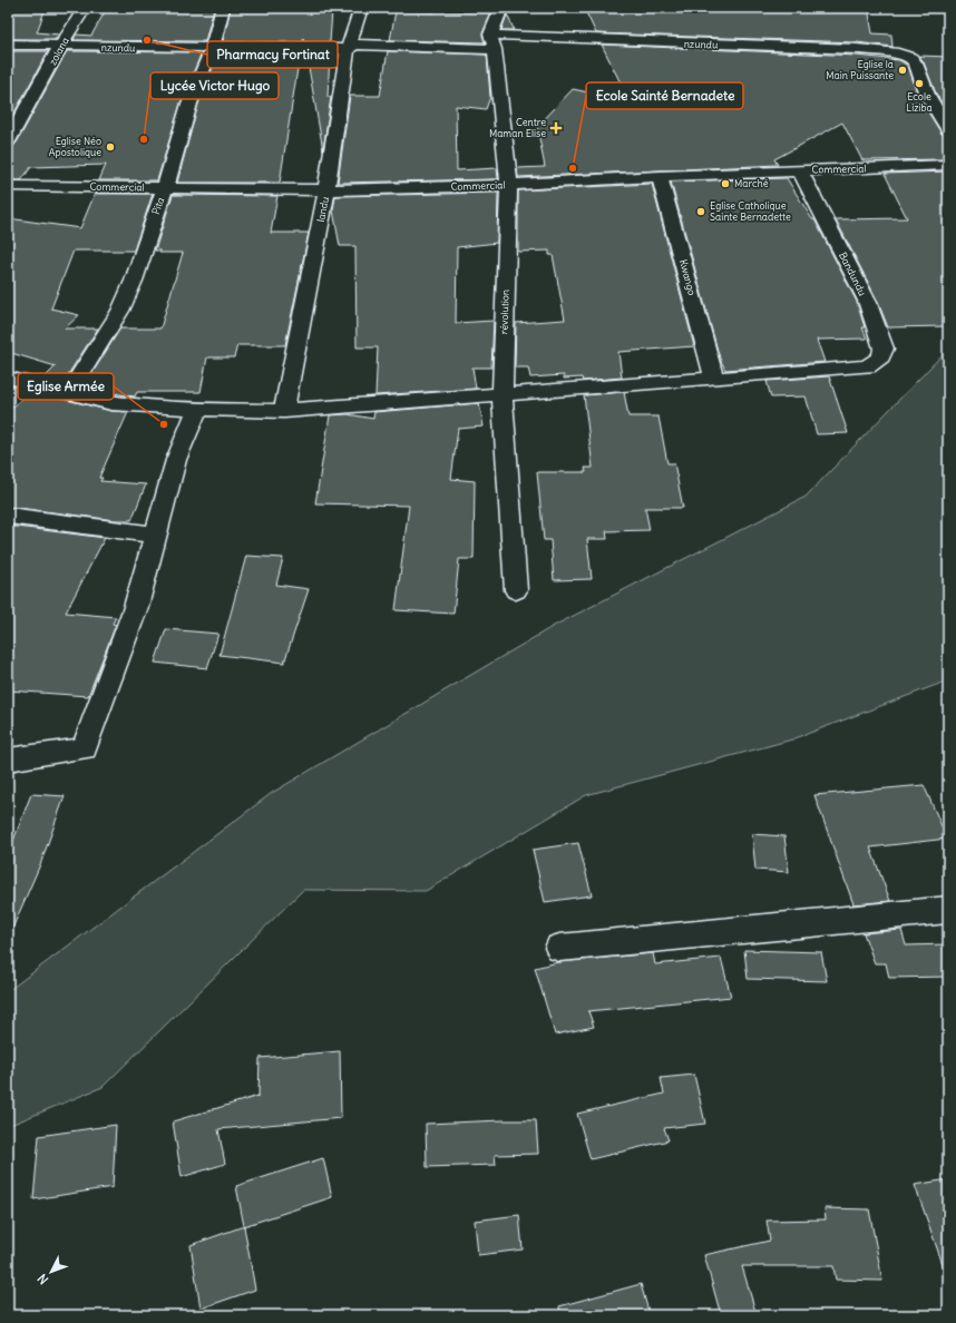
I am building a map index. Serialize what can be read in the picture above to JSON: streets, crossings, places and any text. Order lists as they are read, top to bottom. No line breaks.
{"streets":{"street":["nzundu","zolana","Commercial","Pita","landu","Bandundu","Kwango","révolution"]},"crossings":[["nzundu","zolana"],["nzundu","Pita"],["nzundu","landu"],["nzundu","révolution"],["Commercial","Pita"],["Commercial","landu"],["Commercial","Bandundu"],["Commercial","Kwango"],["Commercial","révolution"],["Pita","Bandundu"],["landu","Bandundu"],["Bandundu","Kwango"],["Bandundu","révolution"]],"places":{"other":["Pharmacy Fortinat","Eglise la Main Puissante","Ecole Liziba","Lycée Victor Hugo","Eglise Néo Apostolique","Ecole Sainté Bernadete","Marché","Eglise Catholique Sainte Bernadette","Eglise Armée"],"health":["Centre Maman Elise"]},"north":"bottom left"}
